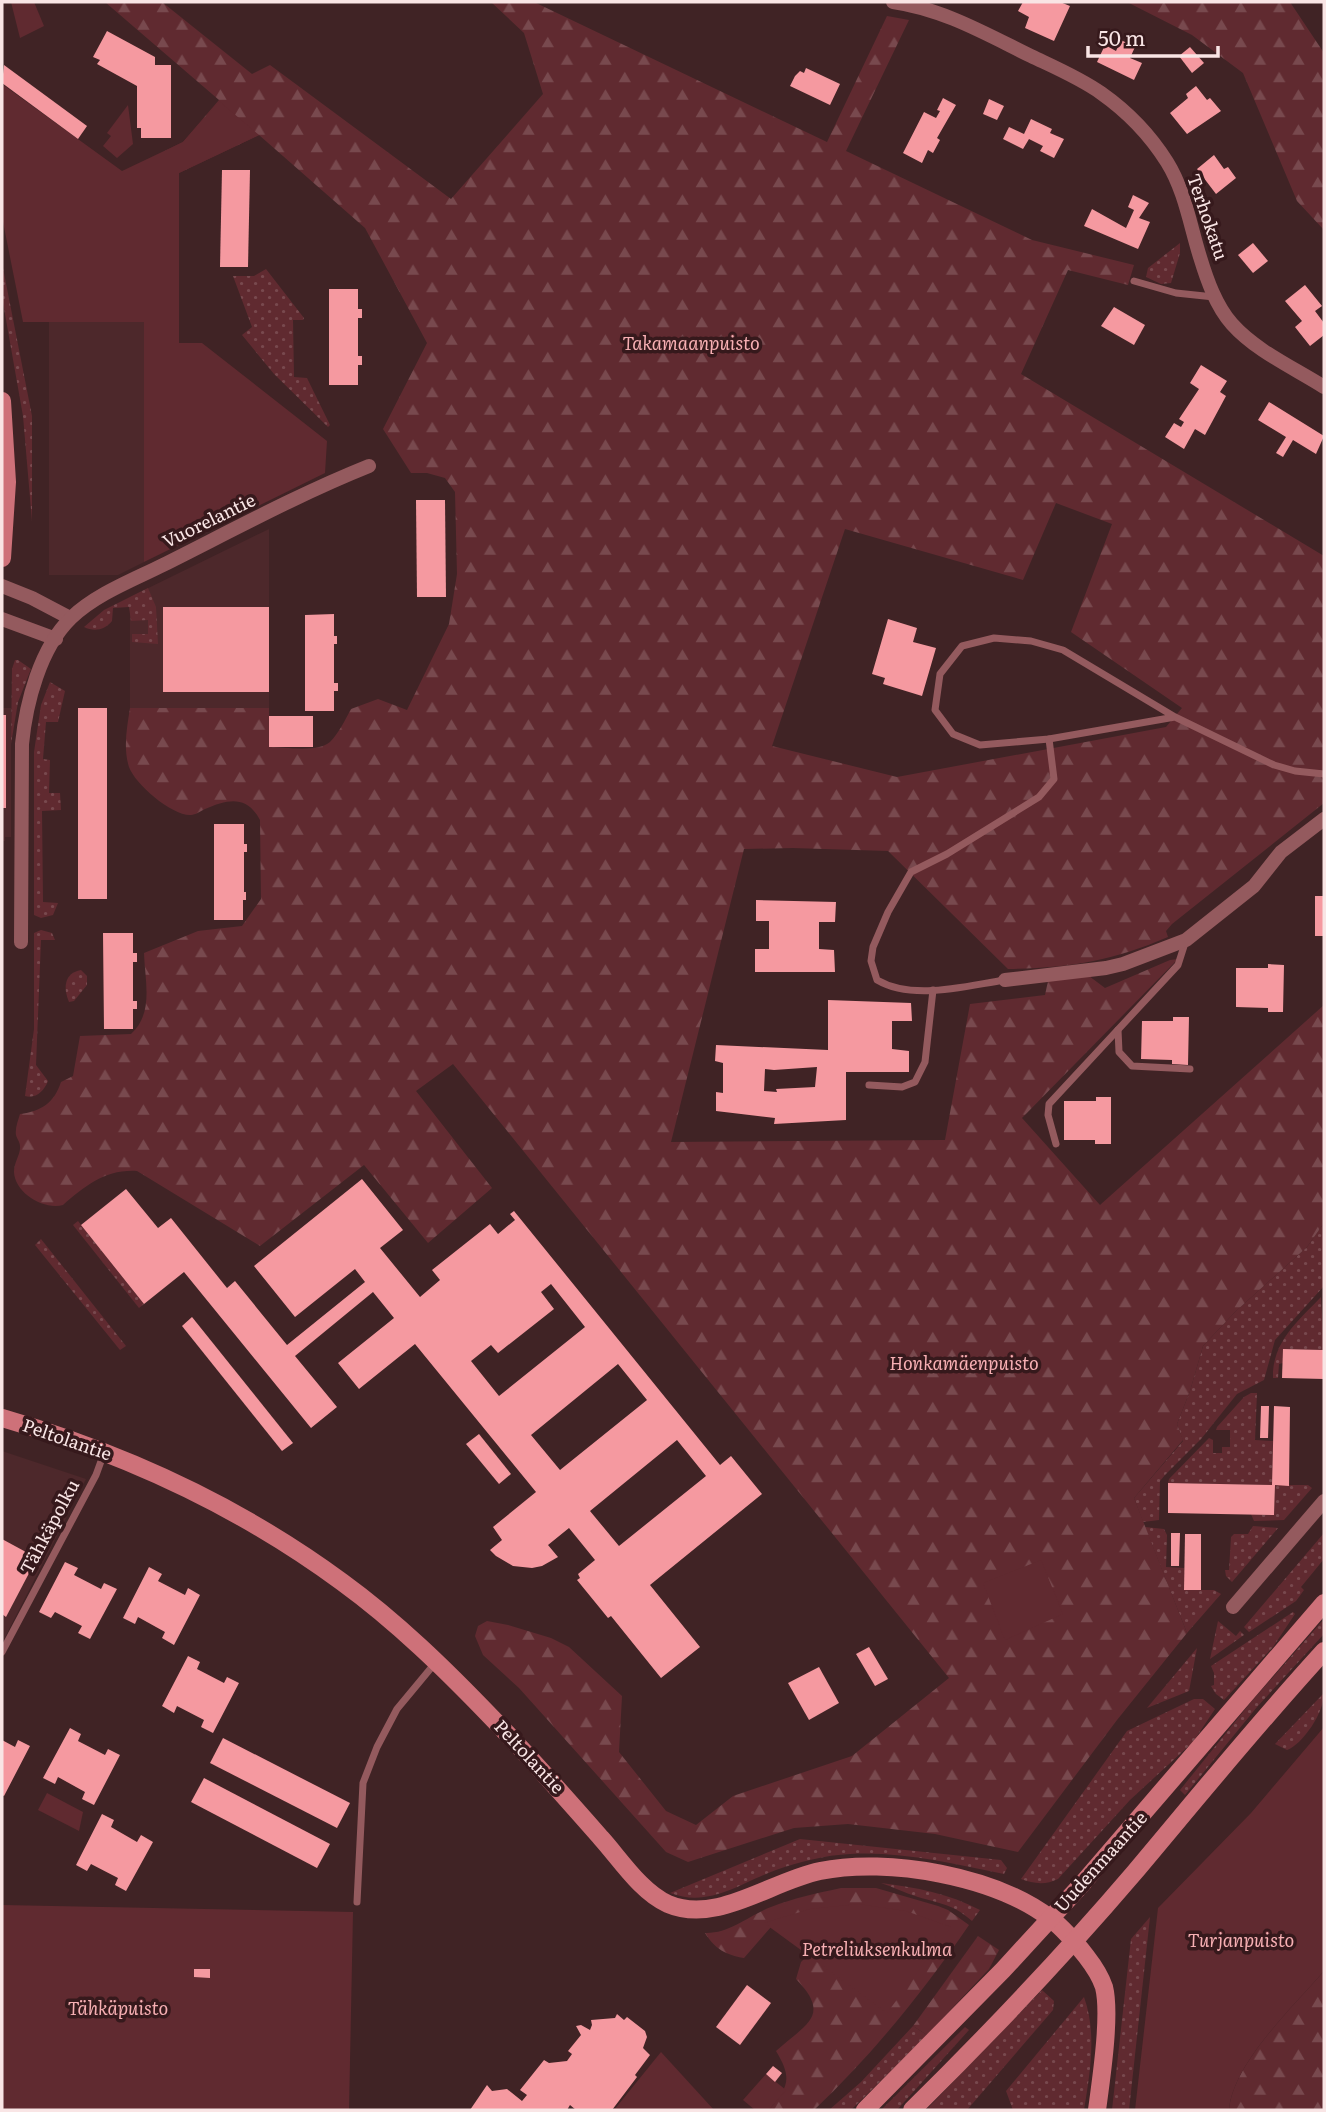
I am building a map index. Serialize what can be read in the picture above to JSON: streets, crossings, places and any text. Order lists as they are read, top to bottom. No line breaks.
{"streets":{"street":["Terhokatu","Vuorelantie","Peltolantie","Uudenmaantie"],"lane":["Tähkäpolku"]},"crossings":[["Peltolantie","Tähkäpolku"],["Peltolantie","Uudenmaantie"]],"parks":["Takamaanpuisto","Honkamäenpuisto","Turjanpuisto","Petreliuksenkulma","Tähkäpuisto"],"scale_bar":"50 m"}
